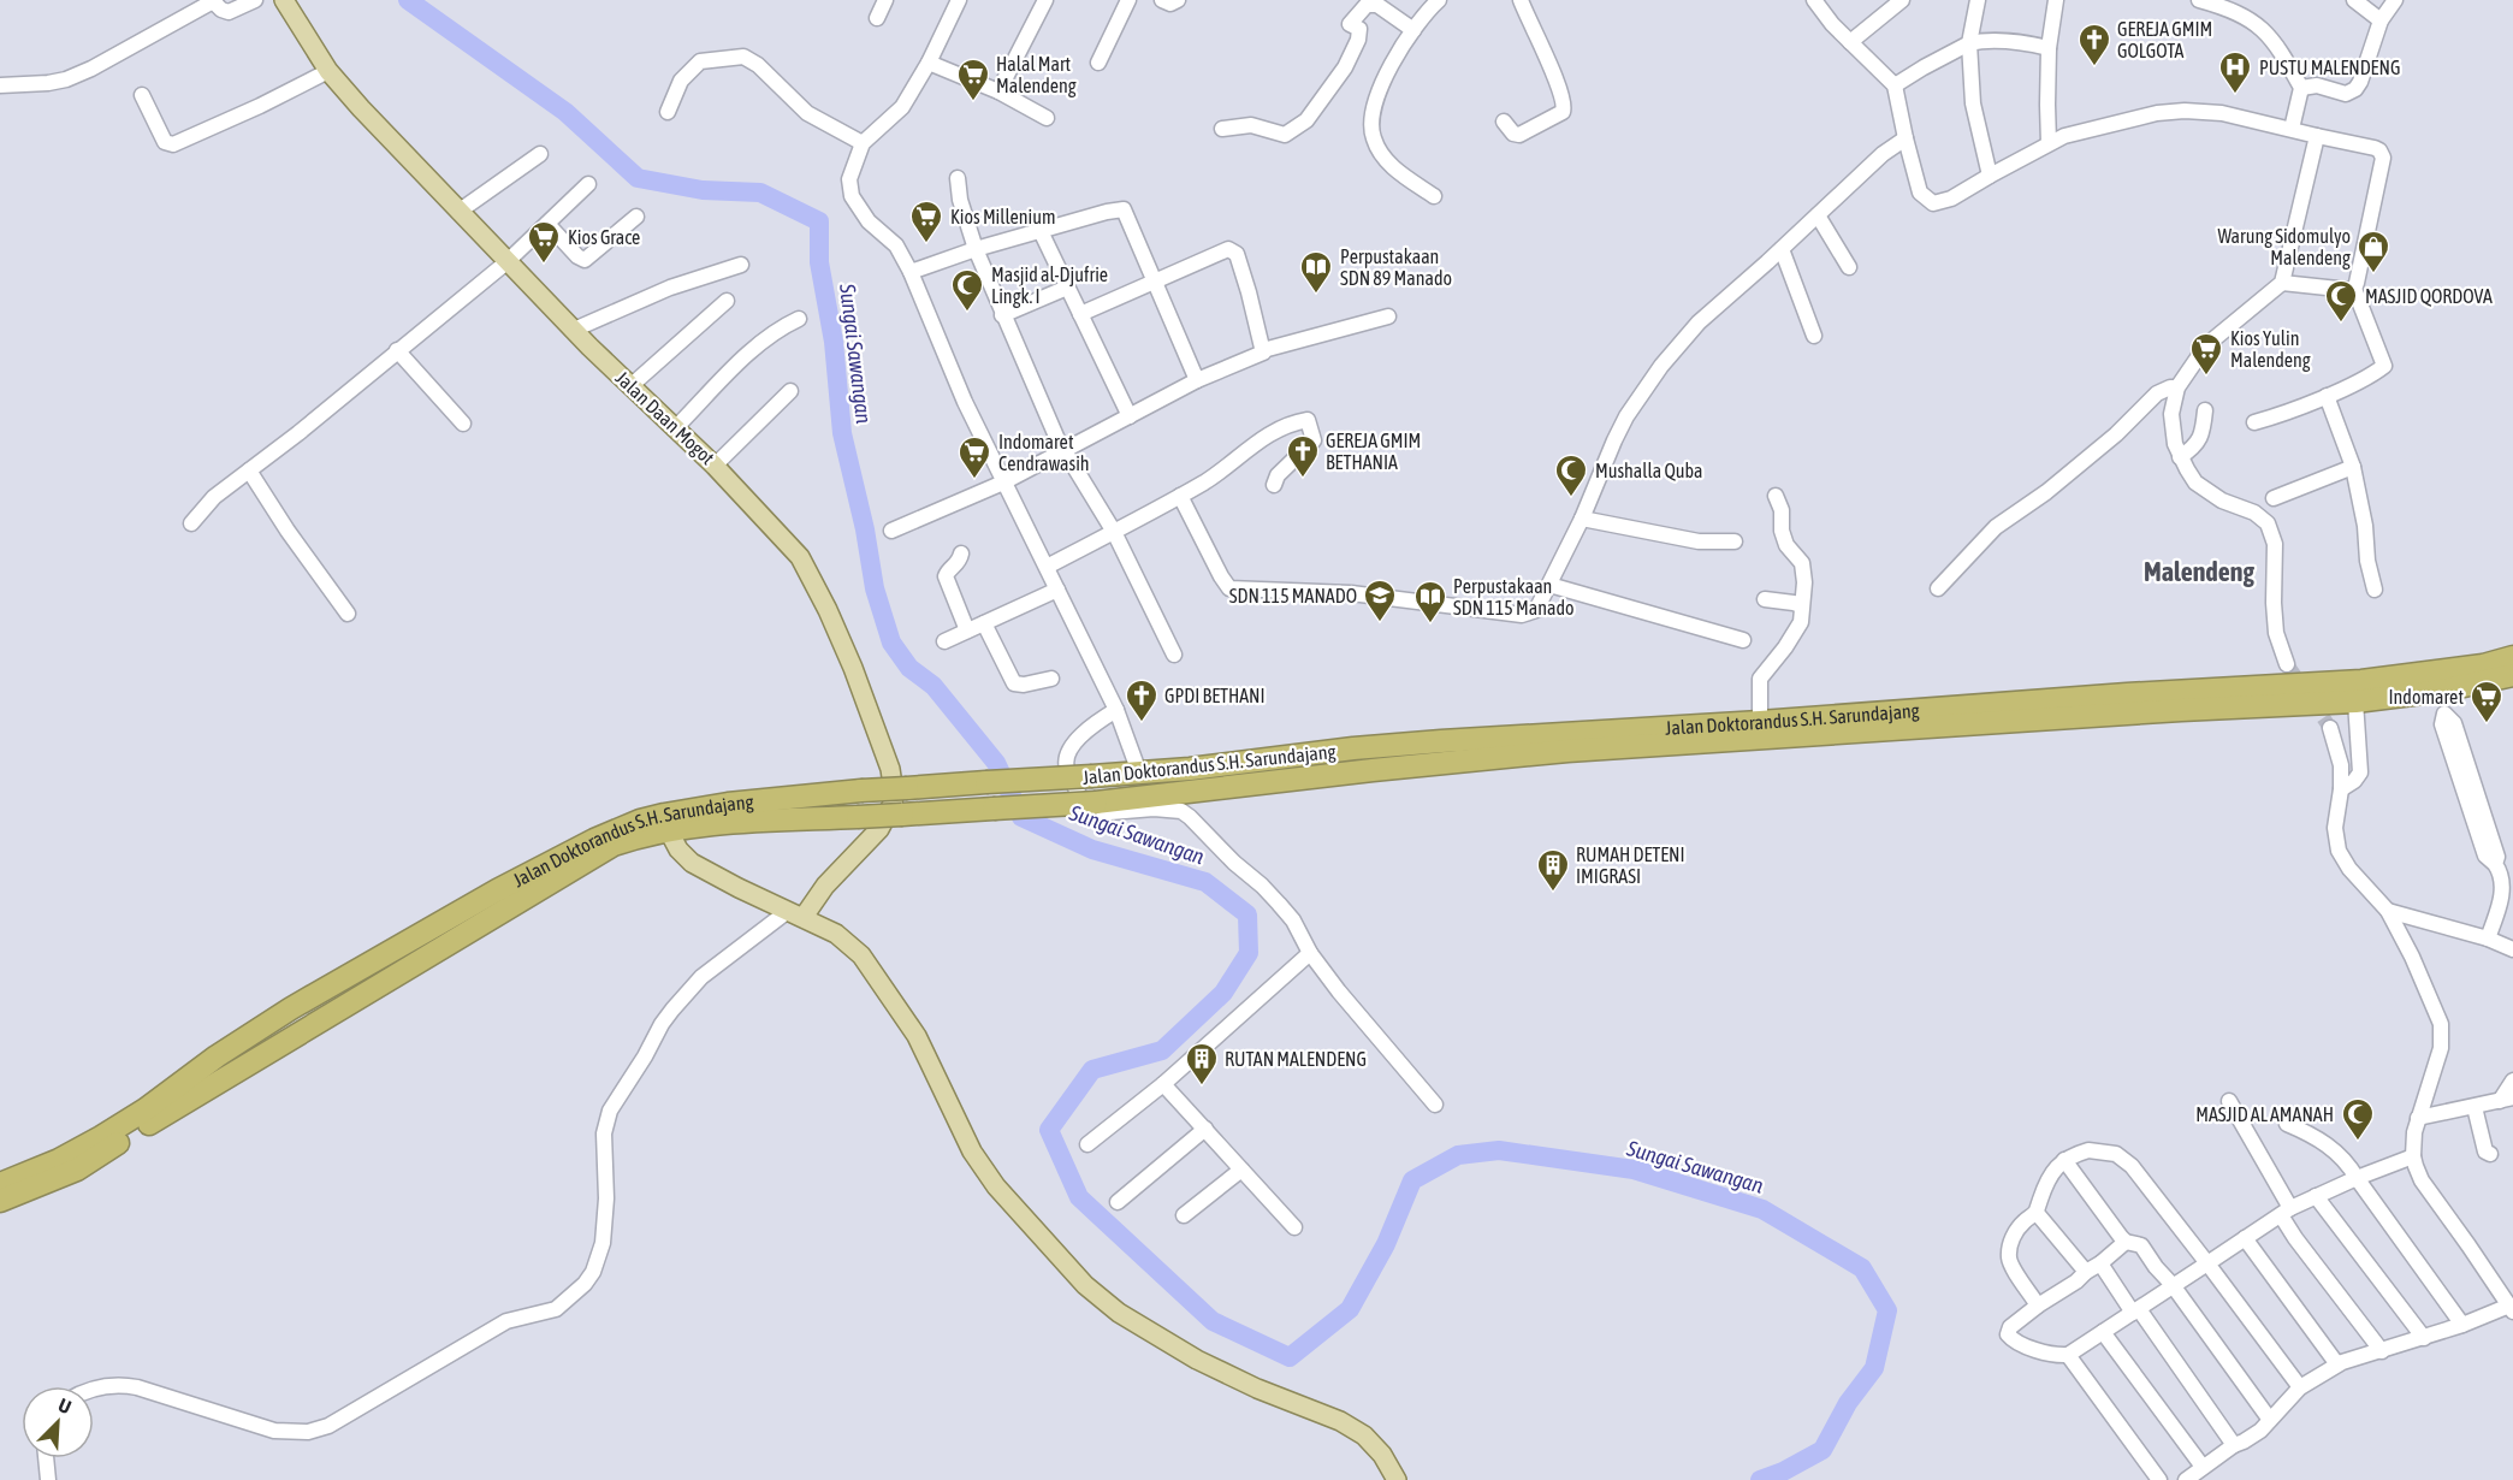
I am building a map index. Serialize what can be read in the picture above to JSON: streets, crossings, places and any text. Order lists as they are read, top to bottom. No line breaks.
{"streets":{"highway":["Jalan Doktorandus S.H. Sarundajang"],"main road":["Jalan Daan Mogot"]},"districts":["Malendeng"],"water":["Sungai Sawangan"],"places":{"church":["GEREJA GMIM GOLGOTA","GEREJA GMIM BETHANIA","GPDI BETHANI"],"hospital":["PUSTU MALENDENG"],"supermarket":["Halal Mart Malendeng","Kios Millenium","Kios Grace","Kios Yulin Malendeng","Indomaret Cendrawasih","Indomaret"],"shop":["Warung Sidomulyo Malendeng"],"library":["Perpustakaan SDN 89 Manado","Perpustakaan SDN 115 Manado"],"mosque":["Masjid al-Djufrie Lingk. I","MASJID QORDOVA","Mushalla Quba","MASJID AL AMANAH"],"school or university":["SDN 115 MANADO"],"building":["RUMAH DETENI IMIGRASI","RUTAN MALENDENG"]},"north":"top right"}
